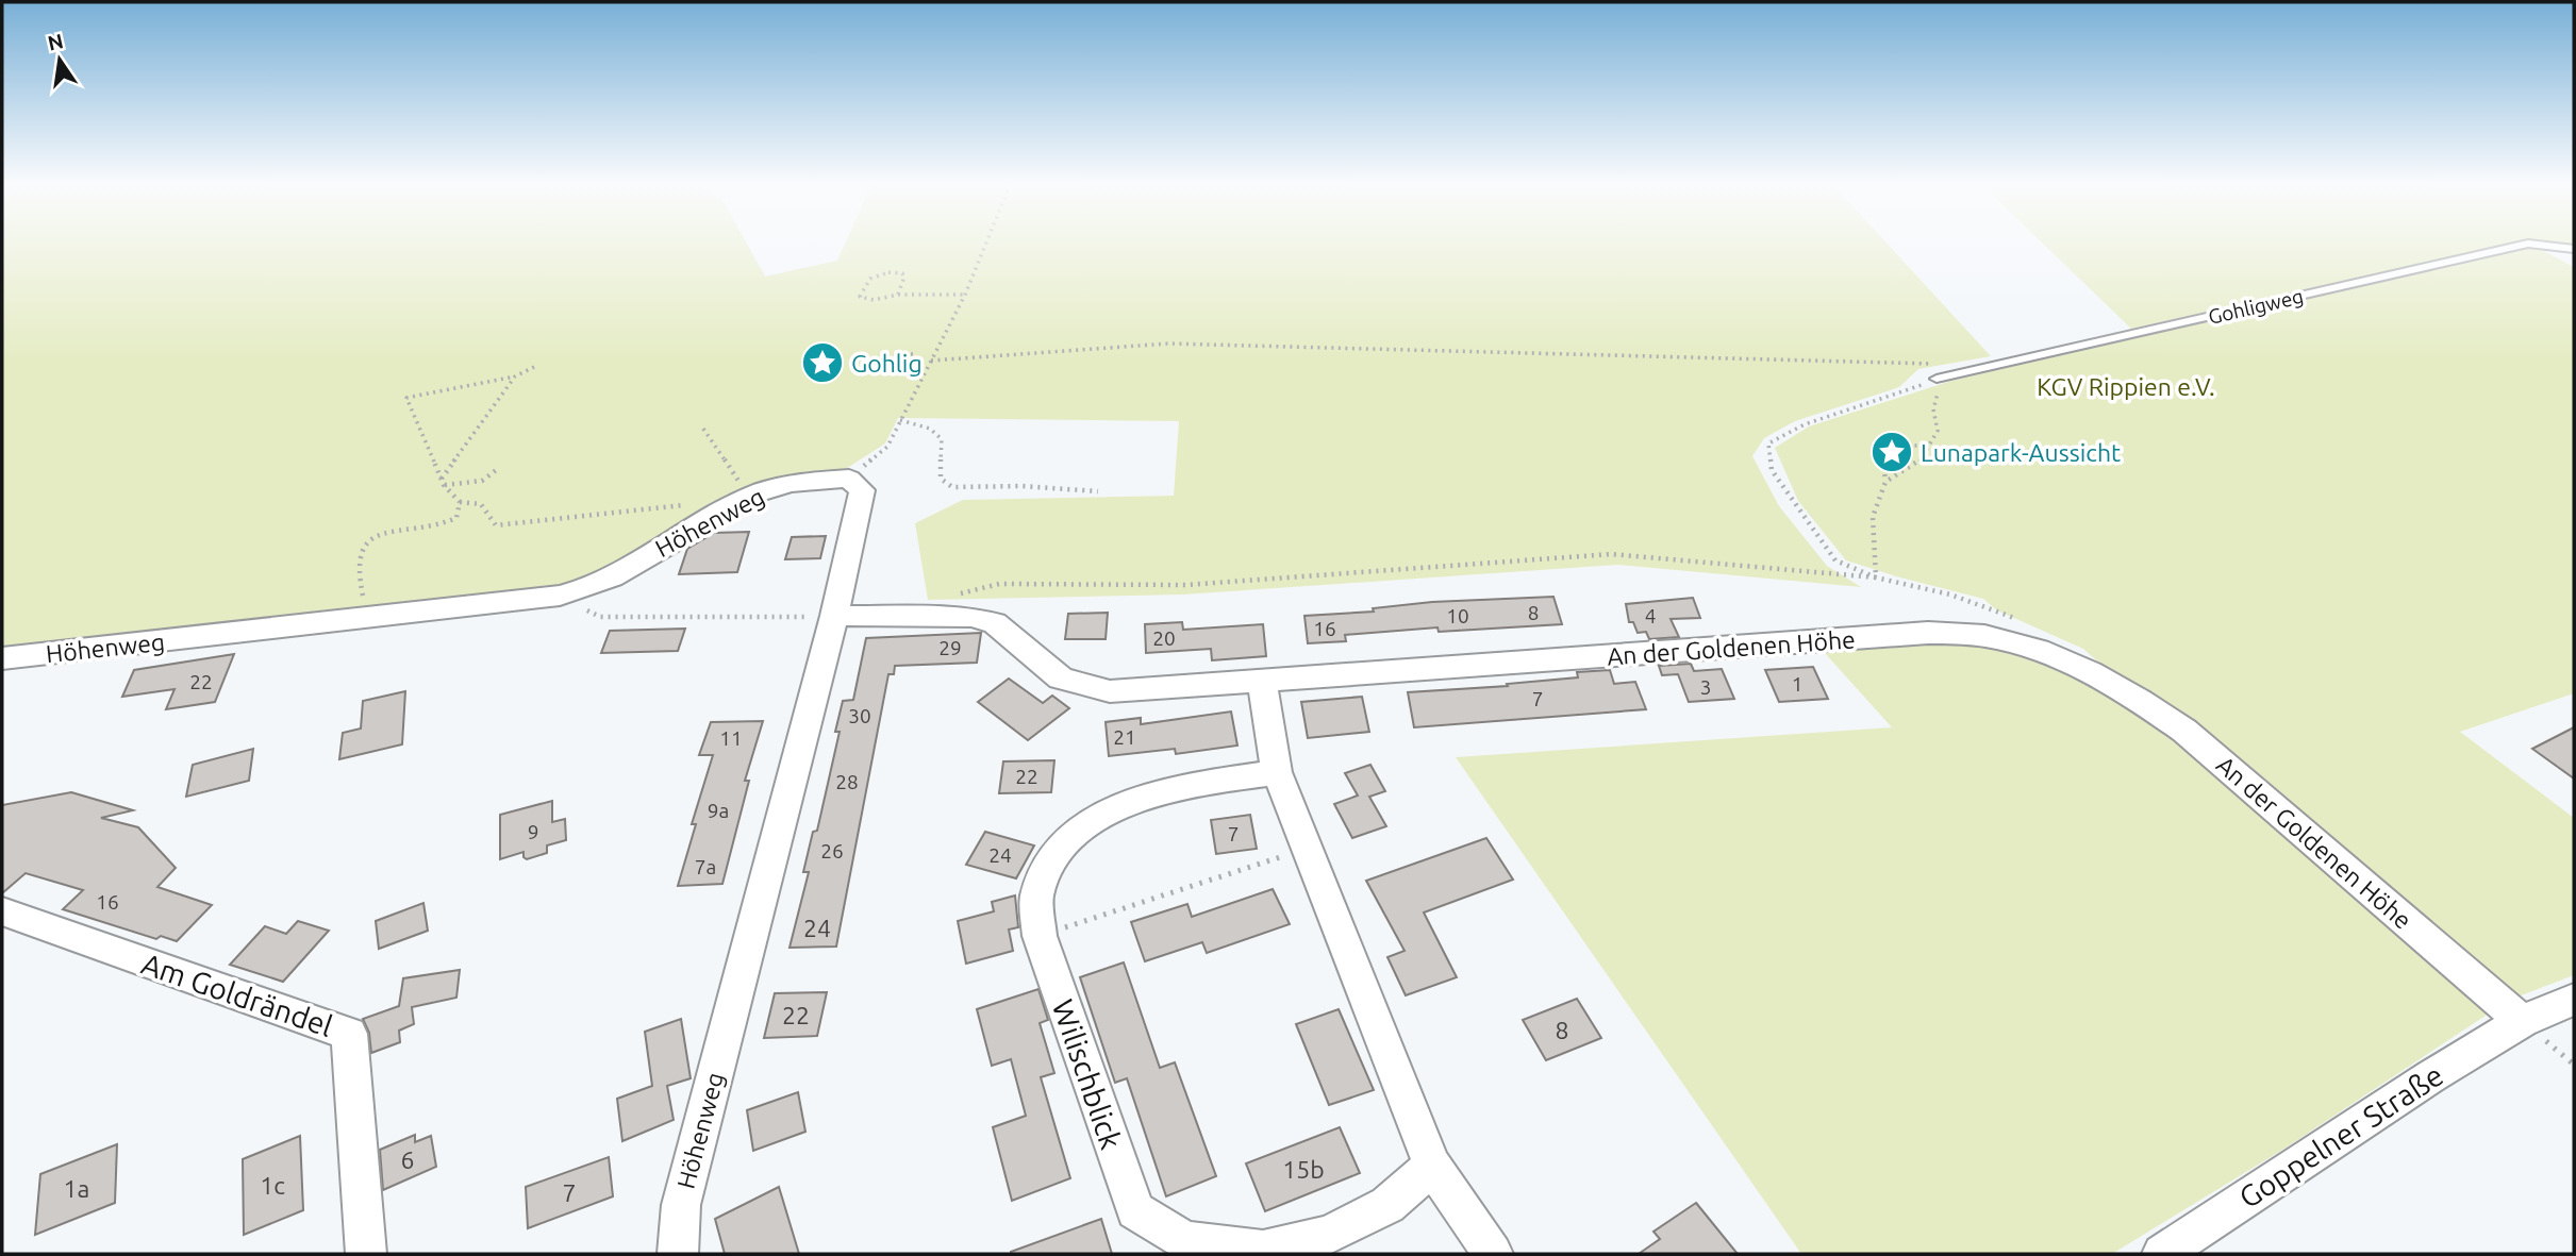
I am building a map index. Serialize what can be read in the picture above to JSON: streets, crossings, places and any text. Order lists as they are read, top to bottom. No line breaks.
{"streets":{"street":["Höhenweg","An der Goldenen Höhe","Am Goldrändel","Wilischblick","Goppelner Straße"],"lane":["Gohligweg"]},"crossings":[["Höhenweg","An der Goldenen Höhe"],["An der Goldenen Höhe","Goppelner Straße"]],"parks":["KGV Rippien e.V."],"places":{"place":["Gohlig","Lunapark-Aussicht"]},"house_numbers":["8","10","4","16","20","29","22","1","3","7","30","21","11","22","28","9a","9","7","26","24","7a","16","24","22","8","6","15b","1c","1a","7"],"north":"top"}
